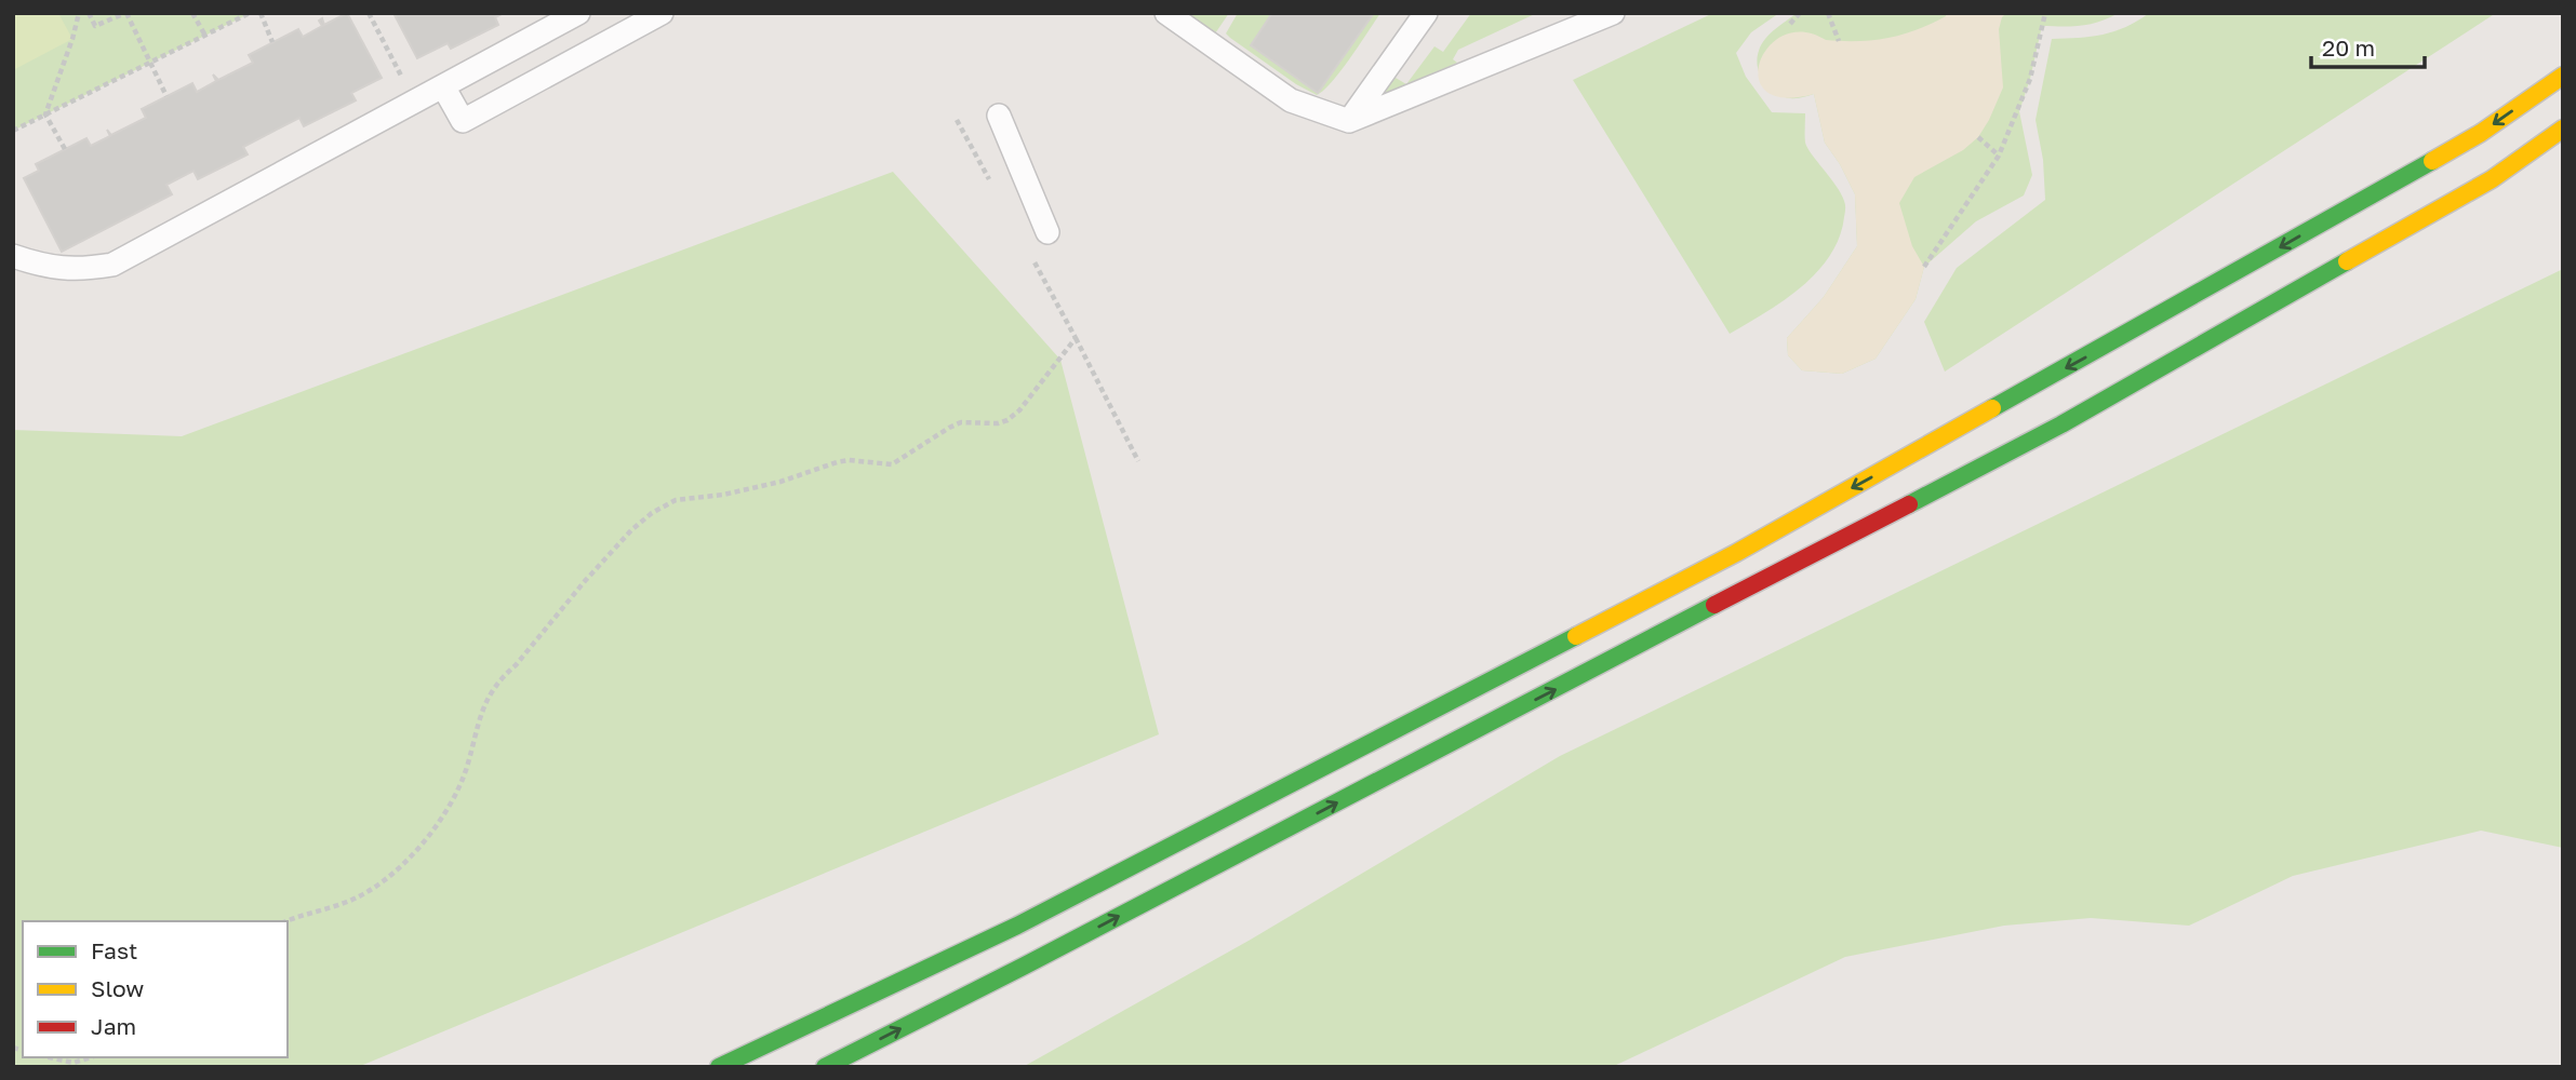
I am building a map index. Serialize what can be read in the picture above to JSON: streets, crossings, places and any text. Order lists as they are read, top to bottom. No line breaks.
{"legend":["Fast","Slow","Jam"],"scale_bar":"20 m"}
